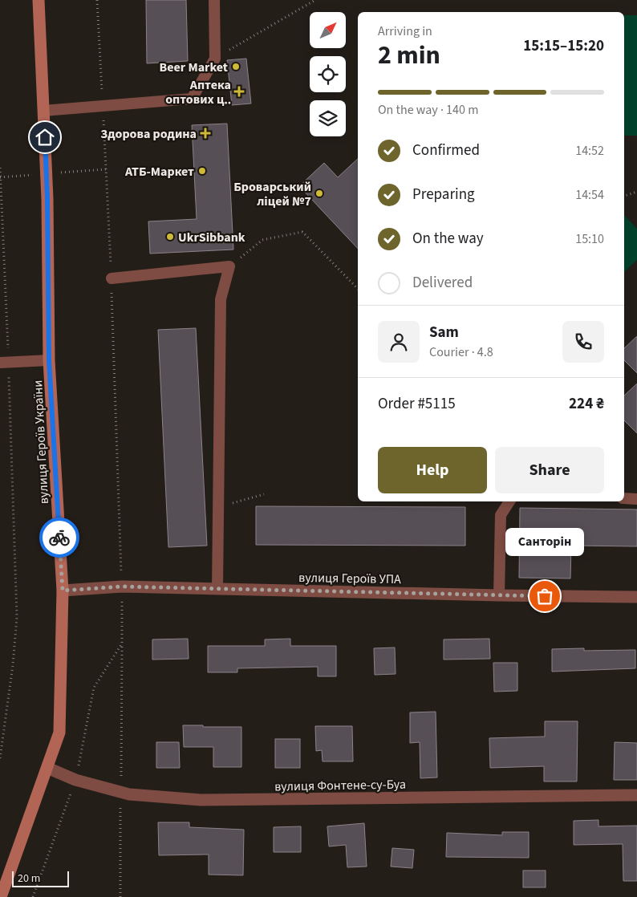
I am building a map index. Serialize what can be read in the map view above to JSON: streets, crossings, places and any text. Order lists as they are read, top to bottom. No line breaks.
{"streets":{"main road":["вулиця Героїв України"],"street":["вулиця Героїв УПА","вулиця Фонтене-су-Буа"]},"crossings":[["вулиця Героїв України","вулиця Героїв УПА"],["вулиця Героїв України","вулиця Фонтене-су-Буа"]],"places":{"other":["Beer Market","АТБ-Маркет","Броварський ліцей №7","UkrSibbank","Санторін"],"health":["Аптека оптових ц‥","Здорова родина"]},"scale_bar":"20 m","north":"top right","page":{"heading":["2 min","Arriving in","15:15–15:20"],"panel":["Sam","Courier · 4.8","Order #5115","224 ₴"],"bar":"On the way · 140 m","list":[["Confirmed","14:52"],["Preparing","14:54"],["On the way","15:10"],"Delivered"],"buttons":["Help","Share"],"bubble":"Санторін","scale":"20 m"}}
